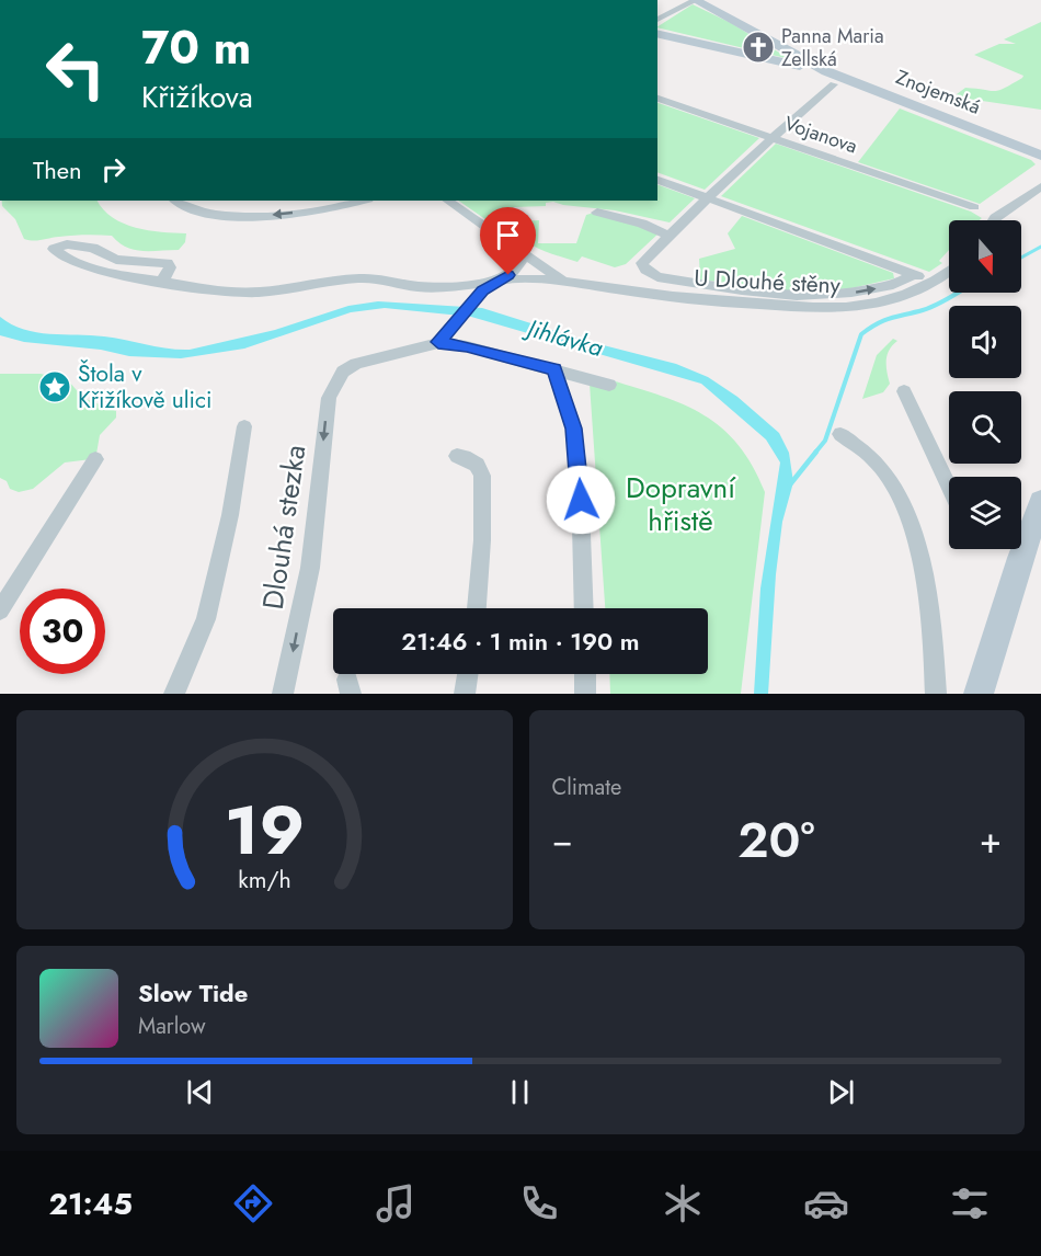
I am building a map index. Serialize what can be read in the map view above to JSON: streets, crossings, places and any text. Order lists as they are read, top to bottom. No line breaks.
{"streets":{"main road":["Znojemská"],"street":["Vojanova","U Dlouhé stěny","Dlouhá stezka"]},"water":["Jihlávka"],"parks":["Dopravní hřistě"],"places":{"church":["Panna Maria Zellská"],"place":["Štola v Křižíkově ulici"]},"north":"bottom","page":{"turn":["70 m","Křižíkova"],"then":"Then","limit":"30","trip":"21:46 · 1 min · 190 m","tile":"Climate","heat":["−","20°","+"],"song":["Slow Tide","Marlow"],"tabs":"21:45","gauge":["19","km/h"]}}
